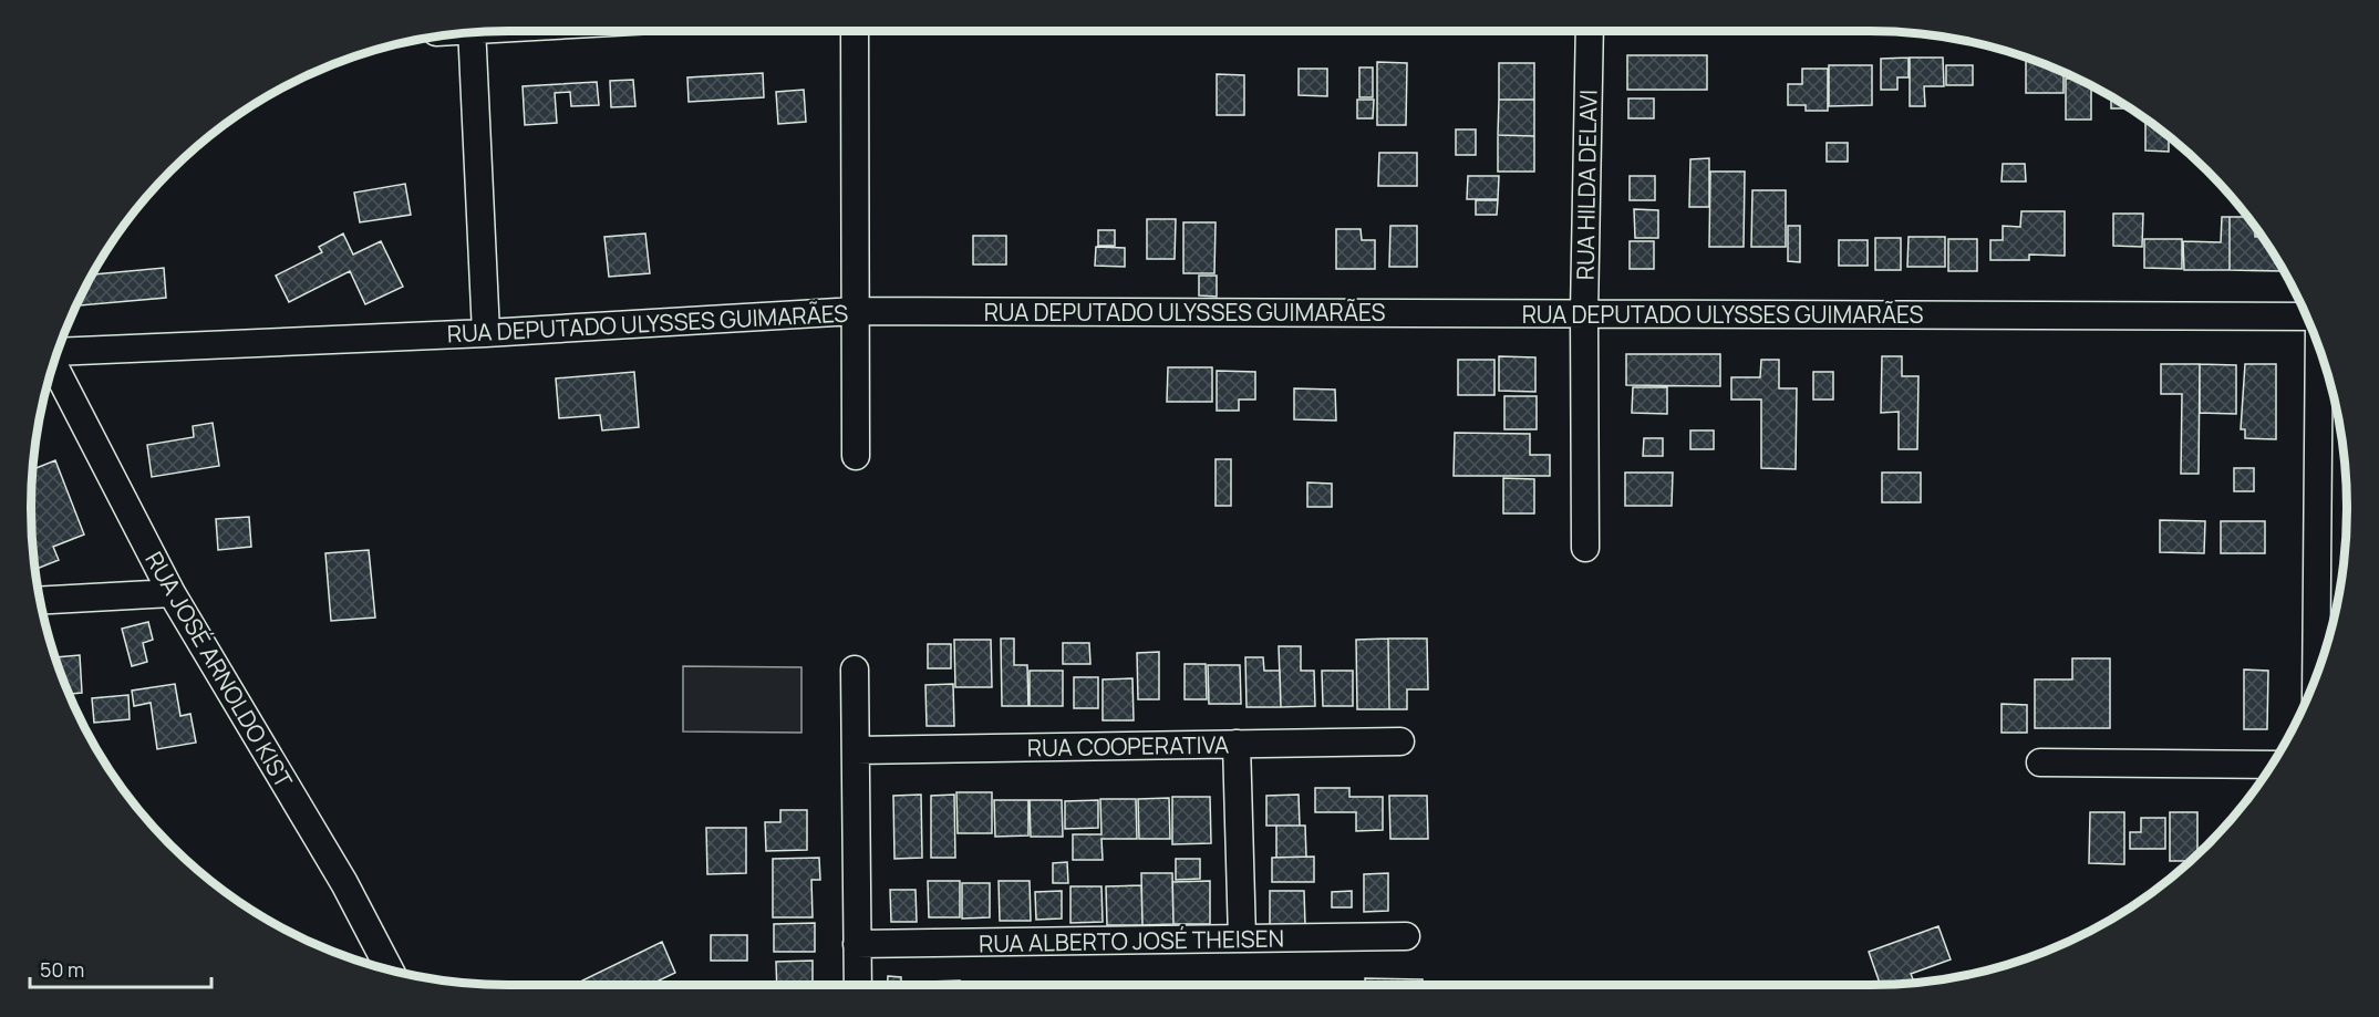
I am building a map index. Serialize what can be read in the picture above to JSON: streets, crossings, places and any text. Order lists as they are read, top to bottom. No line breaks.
{"streets":{"street":["RUA HILDA DELAVI","RUA DEPUTADO ULYSSES GUIMARÃES","RUA JOSÉ ARNOLDO KIST","RUA COOPERATIVA","RUA ALBERTO JOSÉ THEISEN"]},"crossings":[["RUA HILDA DELAVI","RUA DEPUTADO ULYSSES GUIMARÃES"]],"scale_bar":"50 m"}
